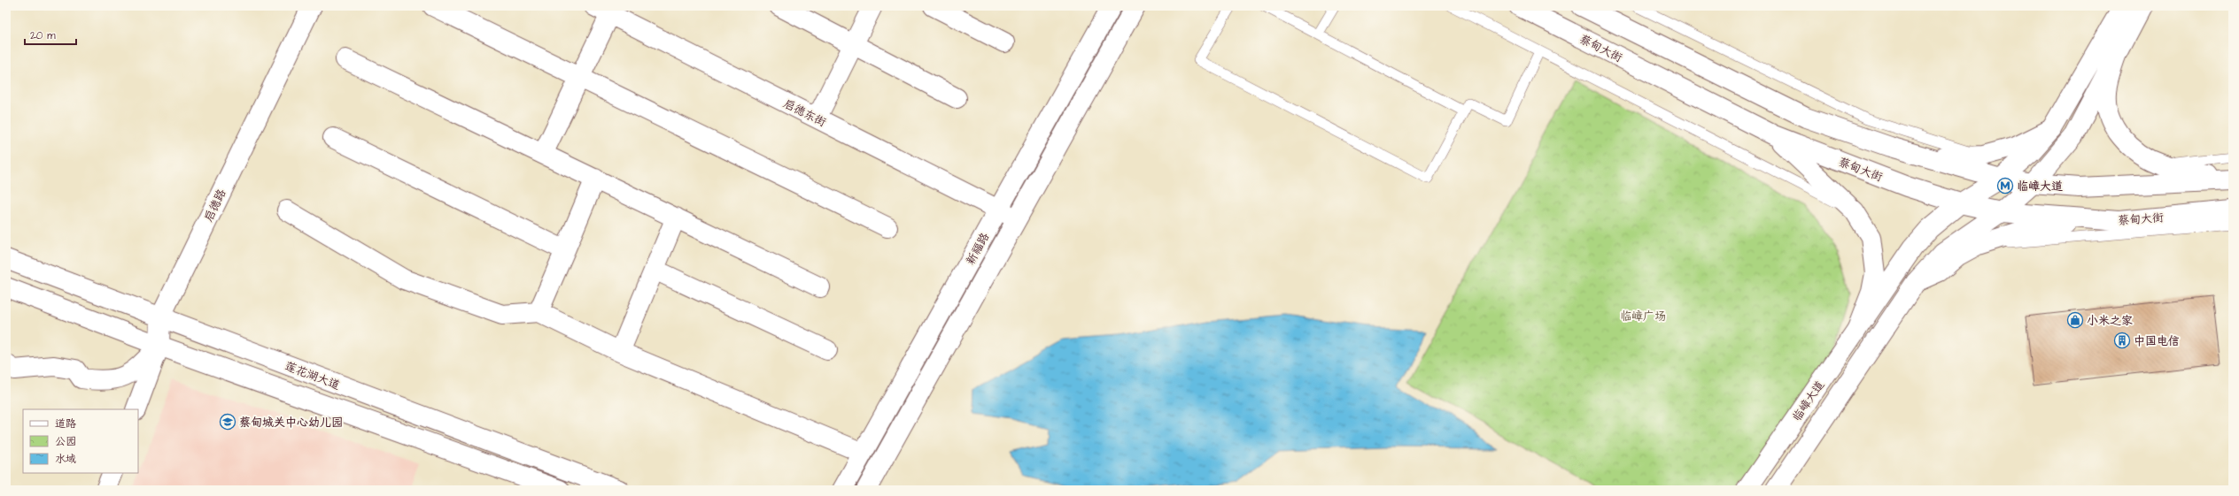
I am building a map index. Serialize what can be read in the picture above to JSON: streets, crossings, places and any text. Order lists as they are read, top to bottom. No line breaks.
{"streets":{"street":["蔡甸大街","启德东街","启德路","新福路","莲花湖大道","临嶂大道"]},"crossings":[["蔡甸大街","临嶂大道"],["启德东街","新福路"],["启德路","莲花湖大道"]],"parks":["临嶂广场"],"places":{"metro station":["临嶂大道"],"shop":["小米之家"],"building":["中国电信"],"school or university":["蔡甸城关中心幼儿园"]},"legend":["道路","公园","水域"],"scale_bar":"20 m"}
